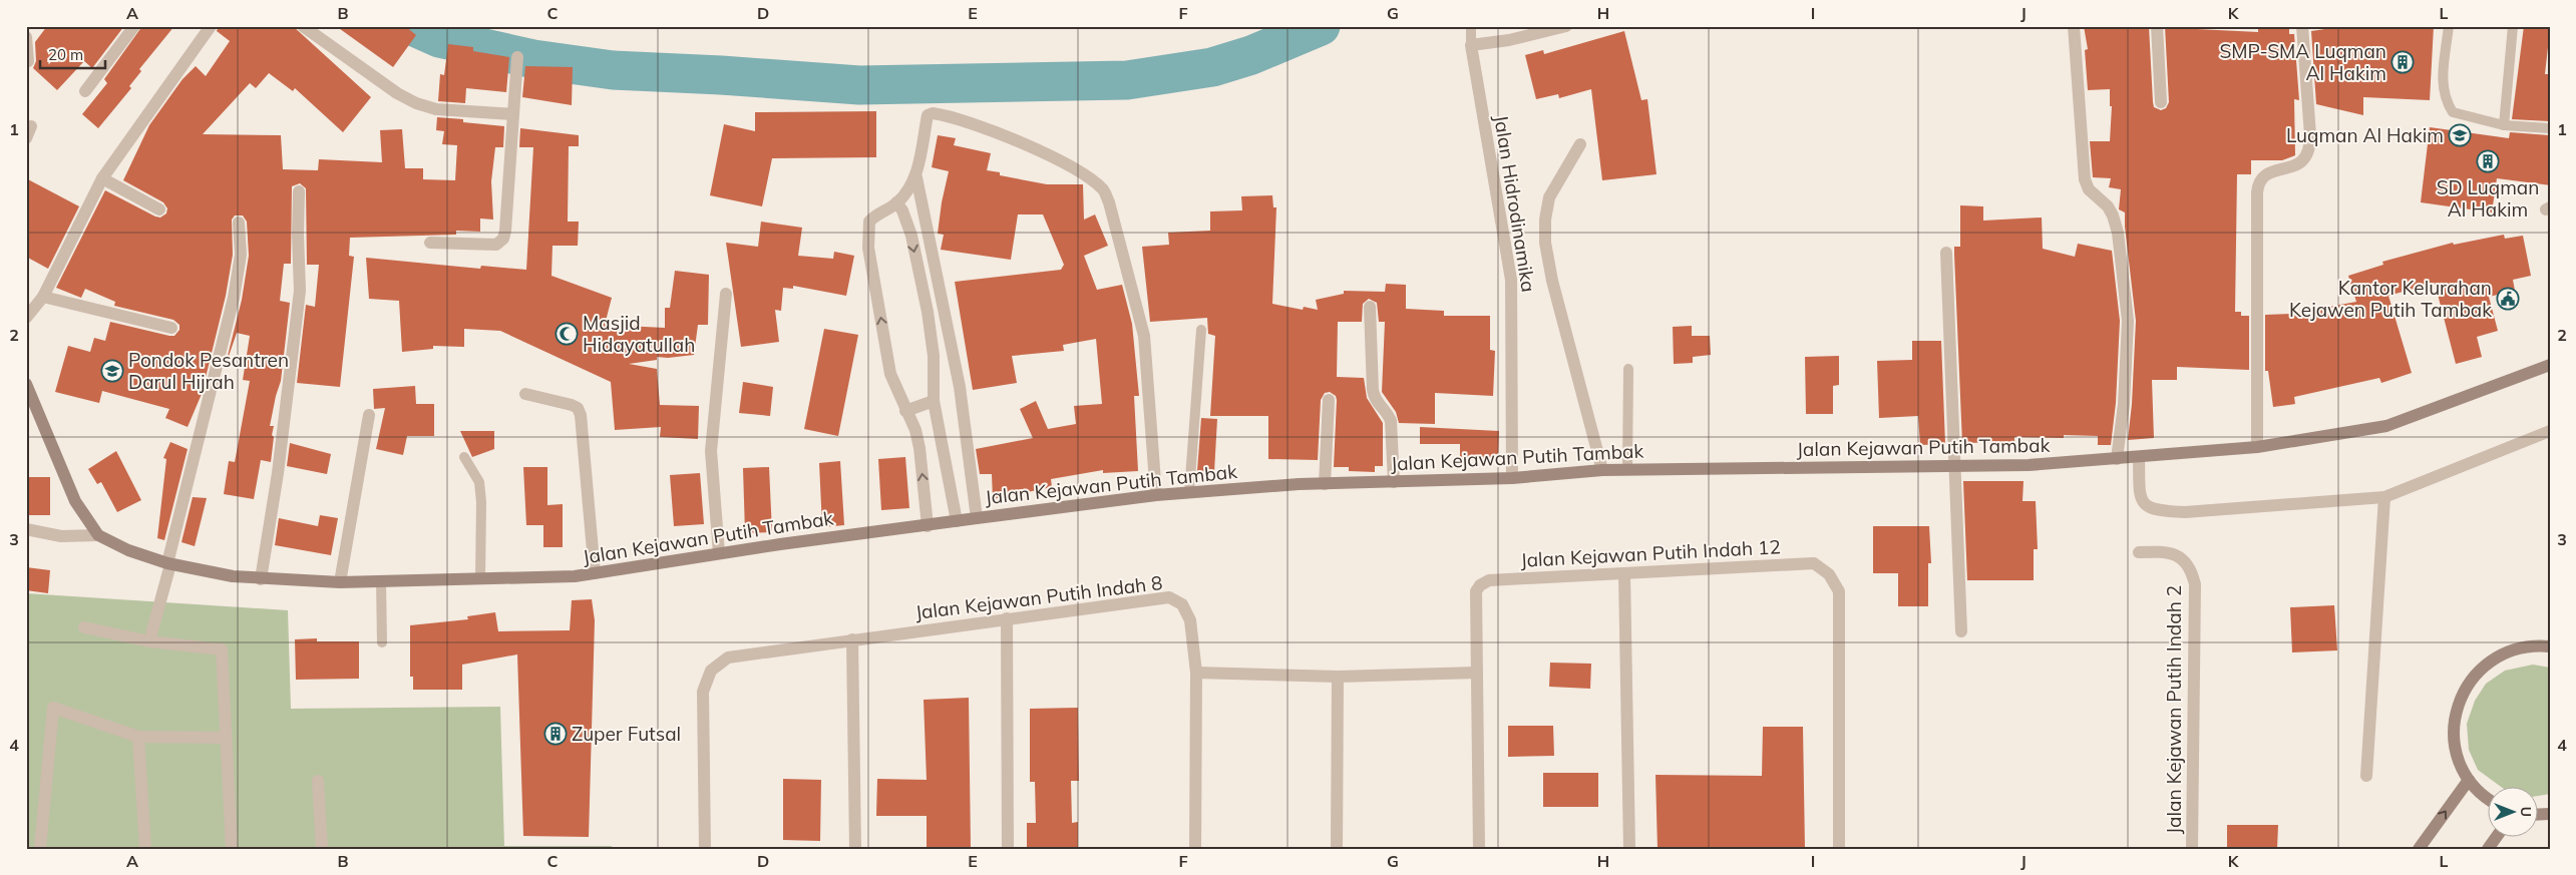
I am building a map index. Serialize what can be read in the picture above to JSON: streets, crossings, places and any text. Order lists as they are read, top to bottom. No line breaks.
{"streets":{"street":["Jalan Hidrodinamika","Jalan Kejawan Putih Tambak","Jalan Kejawan Putih Indah 12","Jalan Kejawan Putih Indah 8","Jalan Kejawan Putih Indah 2"]},"crossings":[["Jalan Hidrodinamika","Jalan Kejawan Putih Tambak"]],"places":{"building":["SMP-SMA Luqman Al Hakim","SD Luqman Al Hakim","Zuper Futsal"],"school or university":["Luqman Al Hakim","Pondok Pesantren Darul Hijrah"],"public building":["Kantor Kelurahan Kejawen Putih Tambak"],"mosque":["Masjid Hidayatullah"]},"scale_bar":"20 m","north":"right","grid":{"columns":["A","B","C","D","E","F","G","H","I","J","K","L"],"rows":["1","2","3","4"]}}
